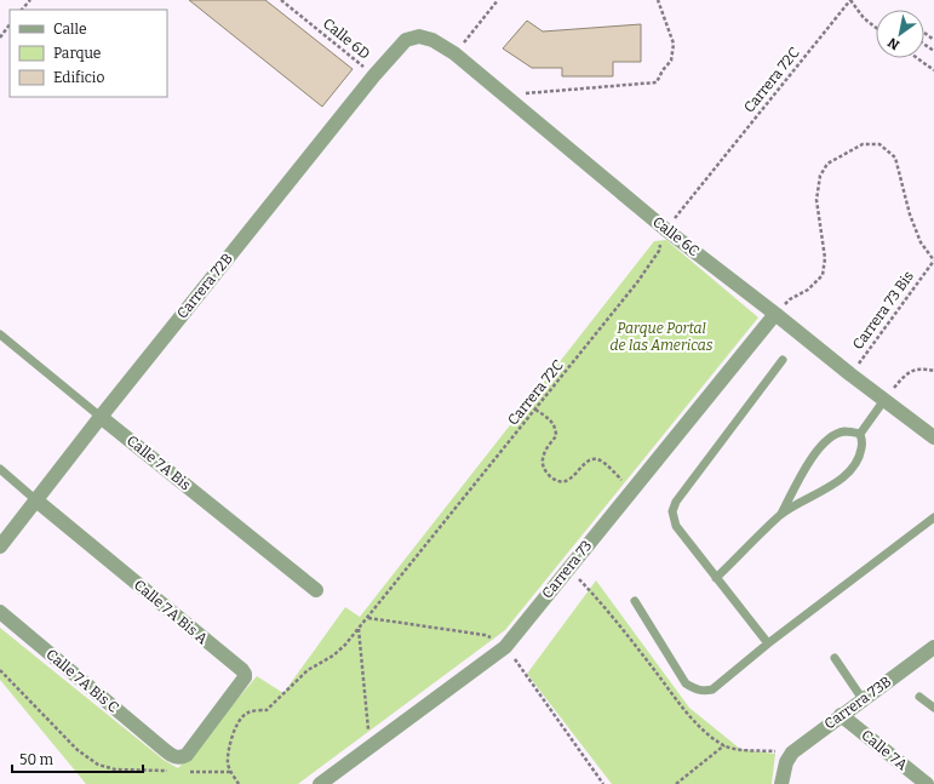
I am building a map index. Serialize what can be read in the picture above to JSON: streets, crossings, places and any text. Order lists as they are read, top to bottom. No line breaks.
{"streets":{"street":["Calle 6C","Carrera 72B","Calle 7A Bis","Carrera 73","Calle 7A Bis A","Calle 7A Bis C","Carrera 73B","Calle 7A"],"path":["Calle 6D","Carrera 72C","Carrera 73 Bis"]},"crossings":[["Calle 6D","Carrera 72B"],["Carrera 72C","Calle 6C"],["Calle 6C","Carrera 72B"],["Calle 6C","Carrera 73 Bis"],["Calle 6C","Carrera 73"],["Carrera 72B","Calle 7A Bis"],["Carrera 72B","Calle 7A Bis A"],["Calle 7A Bis A","Calle 7A Bis C"],["Carrera 73B","Calle 7A"]],"parks":["Parque Portal de las Americas"],"legend":["Calle","Parque","Edificio"],"scale_bar":"50 m","north":"bottom left"}
